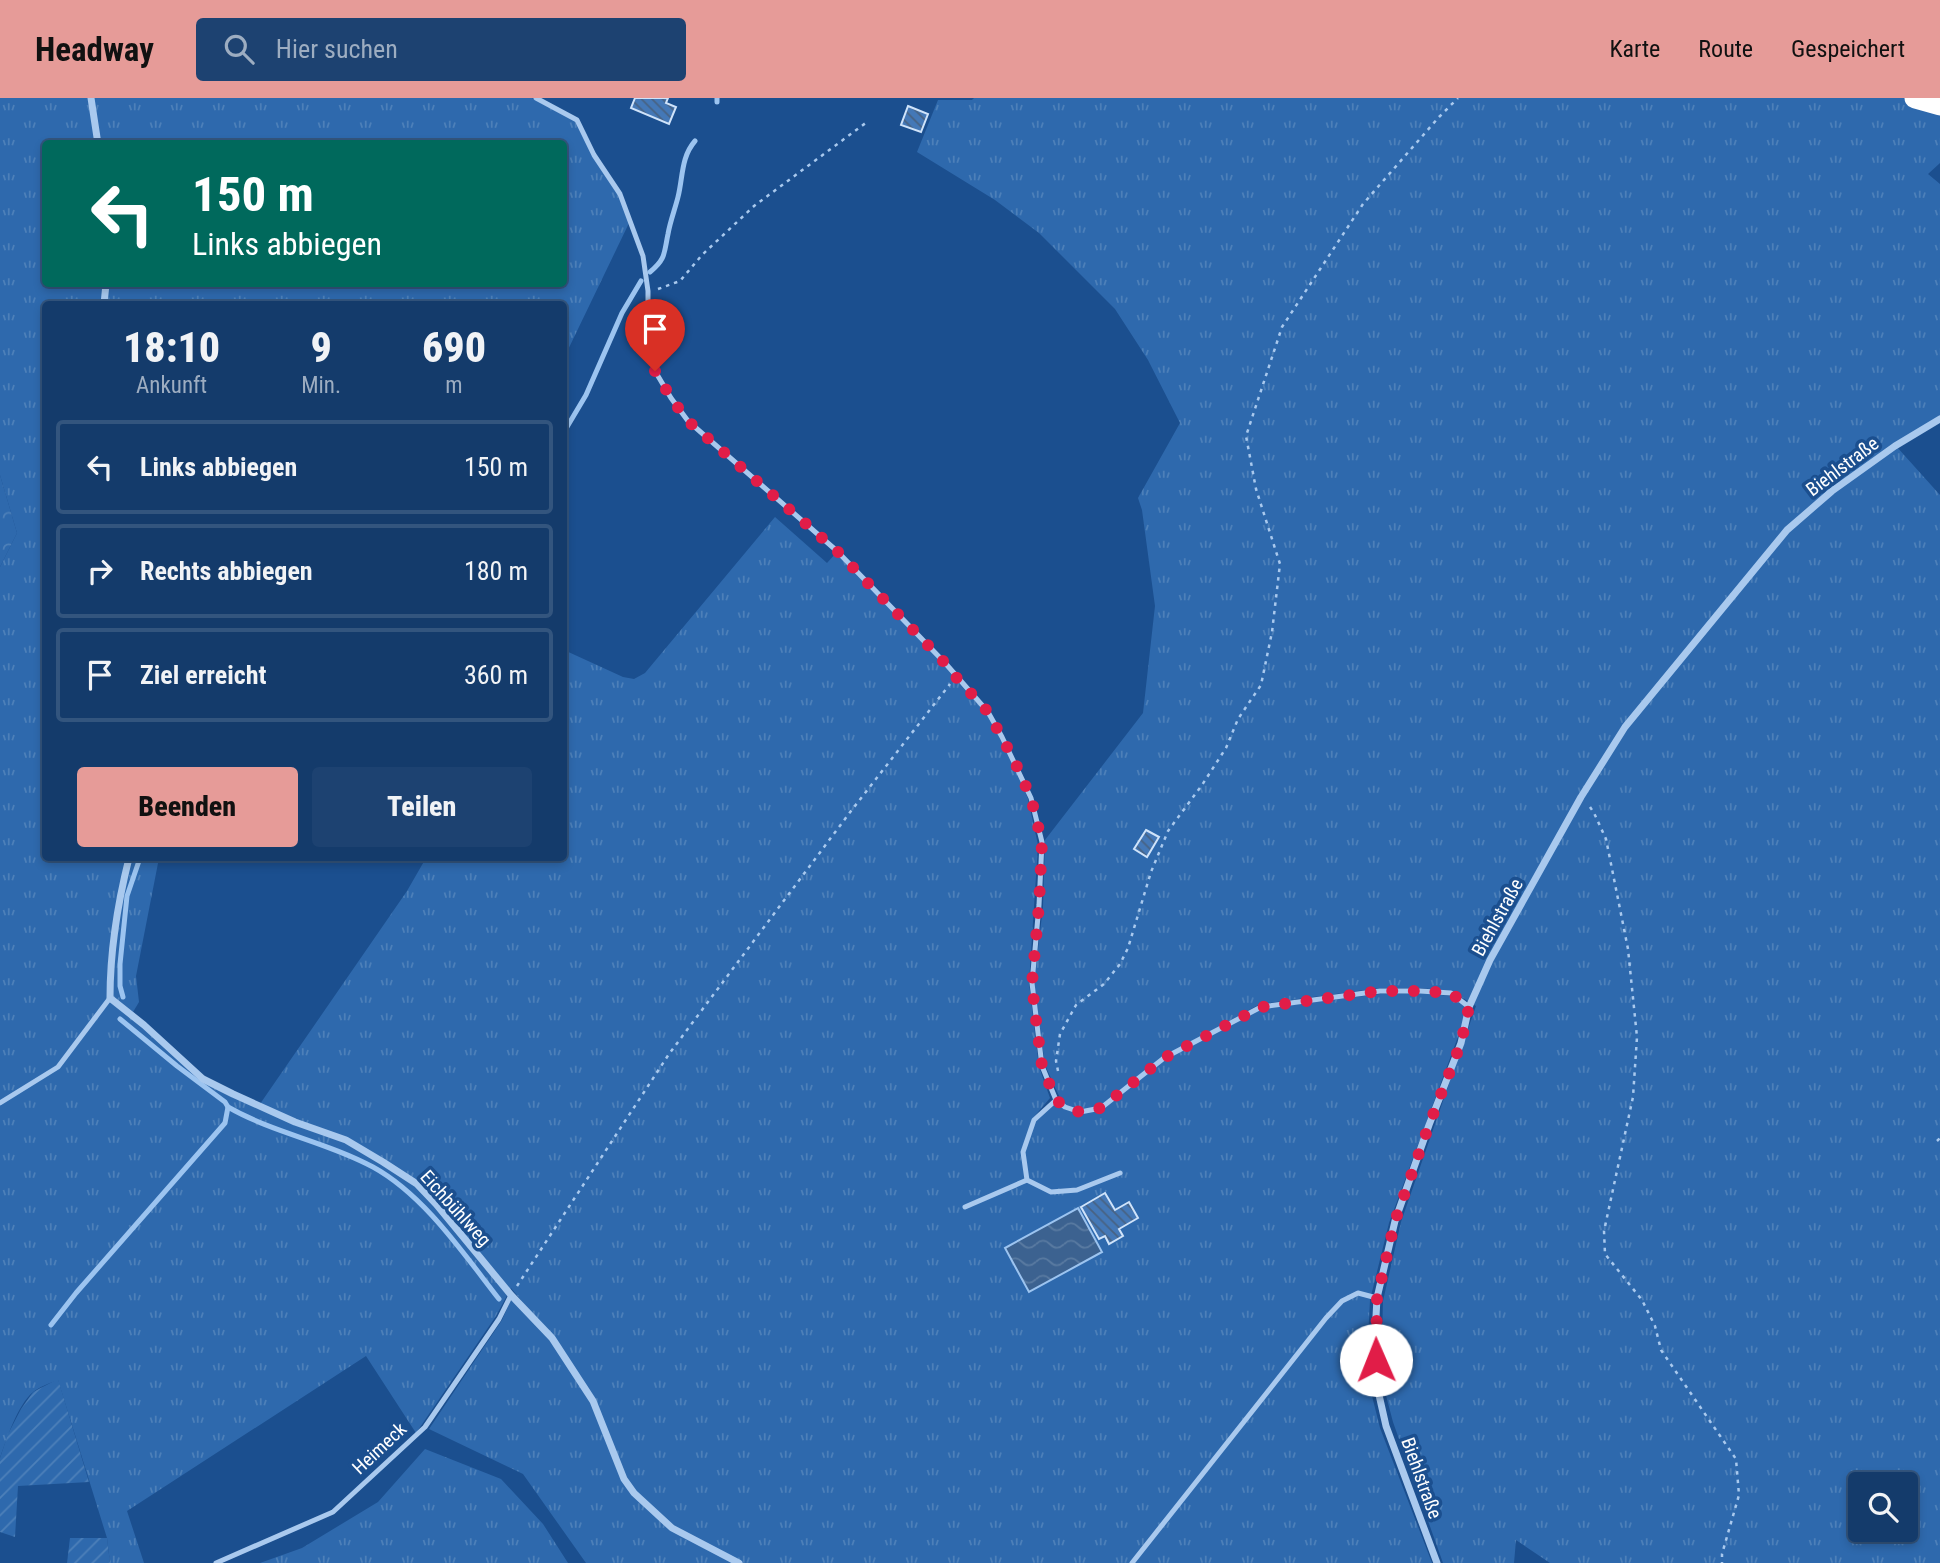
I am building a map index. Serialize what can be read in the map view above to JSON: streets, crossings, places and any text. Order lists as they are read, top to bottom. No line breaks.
{"streets":{"street":["Biehlstraße","Eichbühlweg"],"lane":["Heimeck"]},"crossings":[["Eichbühlweg","Heimeck"]],"page":{"header":"Headway","search":"Hier suchen","nav":["Karte","Route","Gespeichert"],"turn":["150 m","Links abbiegen"],"eta":["18:10","Ankunft","9","Min.","690","m"],"list":[{"name":"Links abbiegen","value":"150 m"},{"name":"Rechts abbiegen","value":"180 m"},{"name":"Ziel erreicht","value":"360 m"}],"buttons":["Beenden","Teilen"]}}
